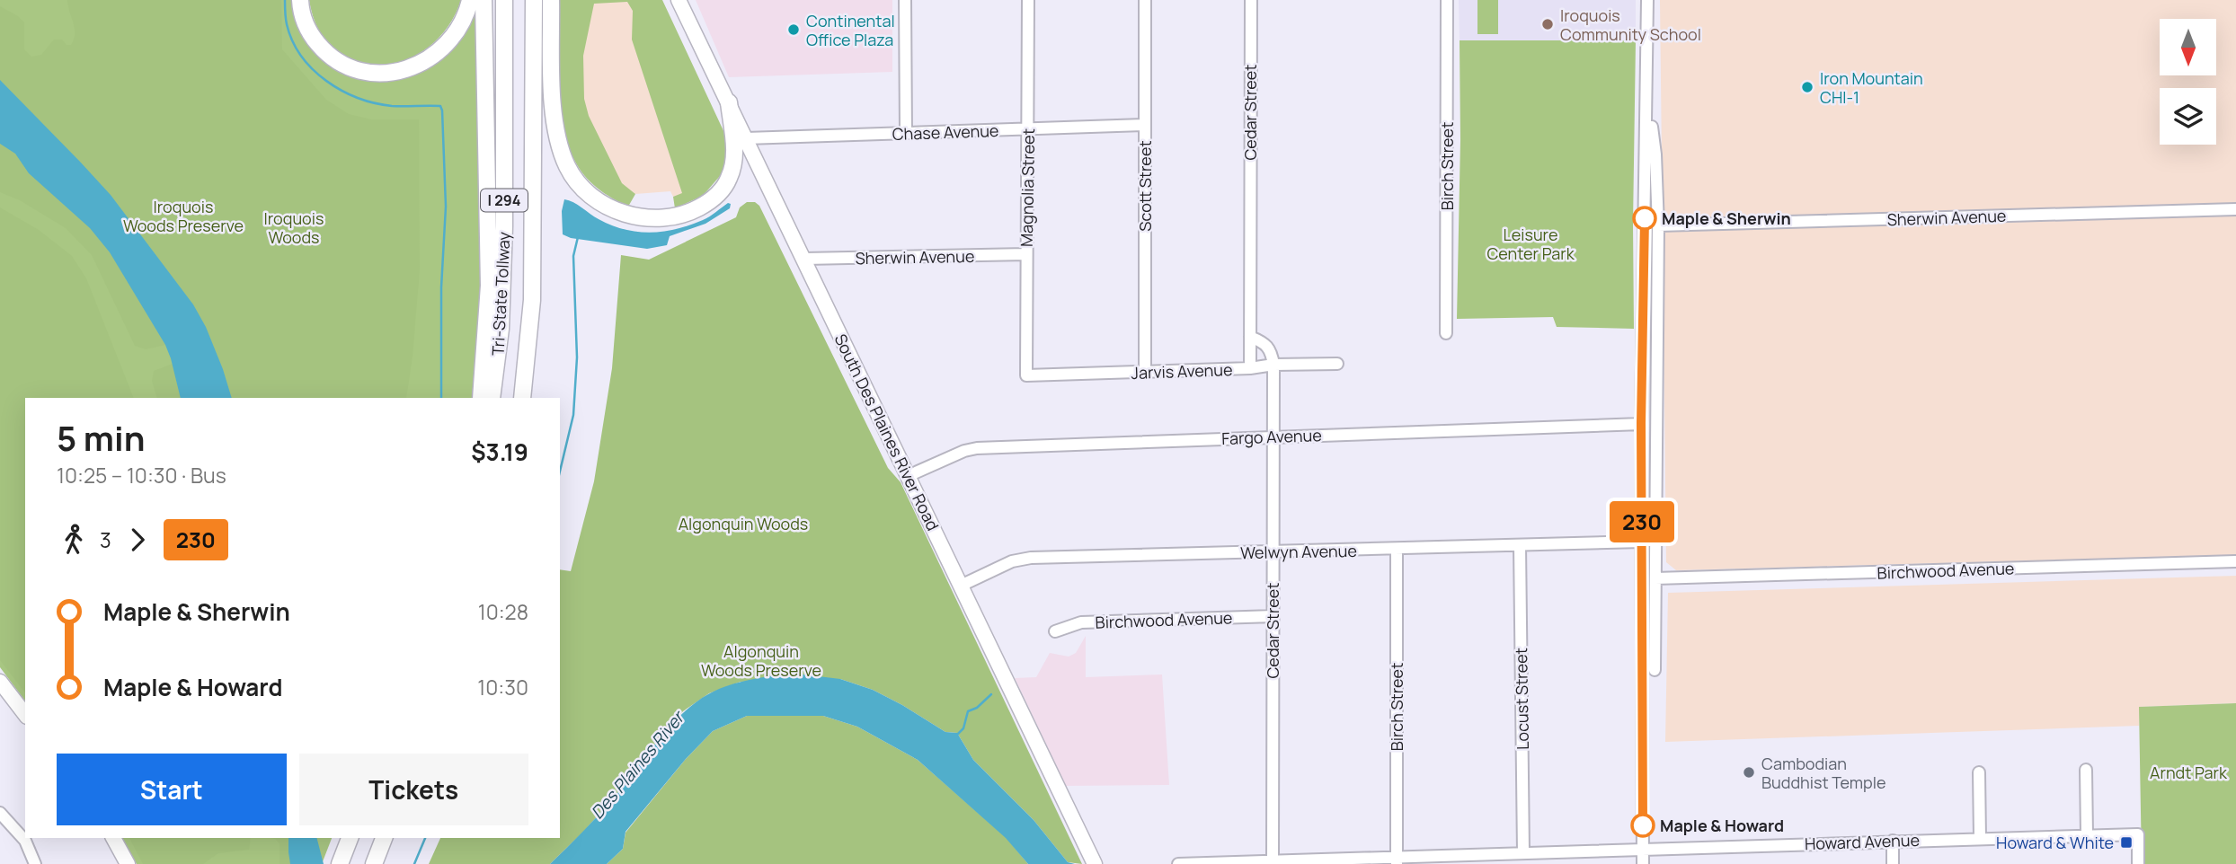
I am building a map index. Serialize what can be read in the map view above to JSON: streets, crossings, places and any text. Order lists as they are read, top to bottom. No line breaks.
{"streets":{"highway":["I 294","Tri-State Tollway"],"main road":["South Des Plaines River Road"],"street":["Cedar Street","Chase Avenue","Birch Street","Scott Street","Magnolia Street","Sherwin Avenue","Jarvis Avenue","Fargo Avenue","Welwyn Avenue","Birchwood Avenue","Locust Street","Howard Avenue"]},"crossings":[["Cedar Street","Jarvis Avenue"],["Cedar Street","Fargo Avenue"],["Cedar Street","Welwyn Avenue"],["Cedar Street","Birchwood Avenue"],["Cedar Street","Howard Avenue"],["Chase Avenue","Scott Street"],["Chase Avenue","Magnolia Street"],["Chase Avenue","South Des Plaines River Road"],["Birch Street","Welwyn Avenue"],["Birch Street","Howard Avenue"],["Scott Street","Jarvis Avenue"],["Magnolia Street","Sherwin Avenue"],["Magnolia Street","Jarvis Avenue"],["Sherwin Avenue","South Des Plaines River Road"],["South Des Plaines River Road","Fargo Avenue"],["South Des Plaines River Road","Welwyn Avenue"],["Welwyn Avenue","Locust Street"],["Locust Street","Howard Avenue"]],"water":["Des Plaines River"],"parks":["Iroquois Woods Preserve","Iroquois Woods","Leisure Center Park","Algonquin Woods","Algonquin Woods Preserve","Arndt Park"],"places":{"other":["Iroquois Community School","Continental Office Plaza","Iron Mountain CHI-1","Maple & Sherwin","Cambodian Buddhist Temple","Maple & Howard"],"transit":["Howard & White"]},"lines":["bus line 230"],"north":"bottom","page":{"on_map":"230","heading":["5 min","10:25 – 10:30 · Bus","$3.19"],"legs":["3","230"],"list":[{"name":"Maple & Sherwin","value":"10:28"},{"name":"Maple & Howard","value":"10:30"}],"buttons":["Start","Tickets"]}}
